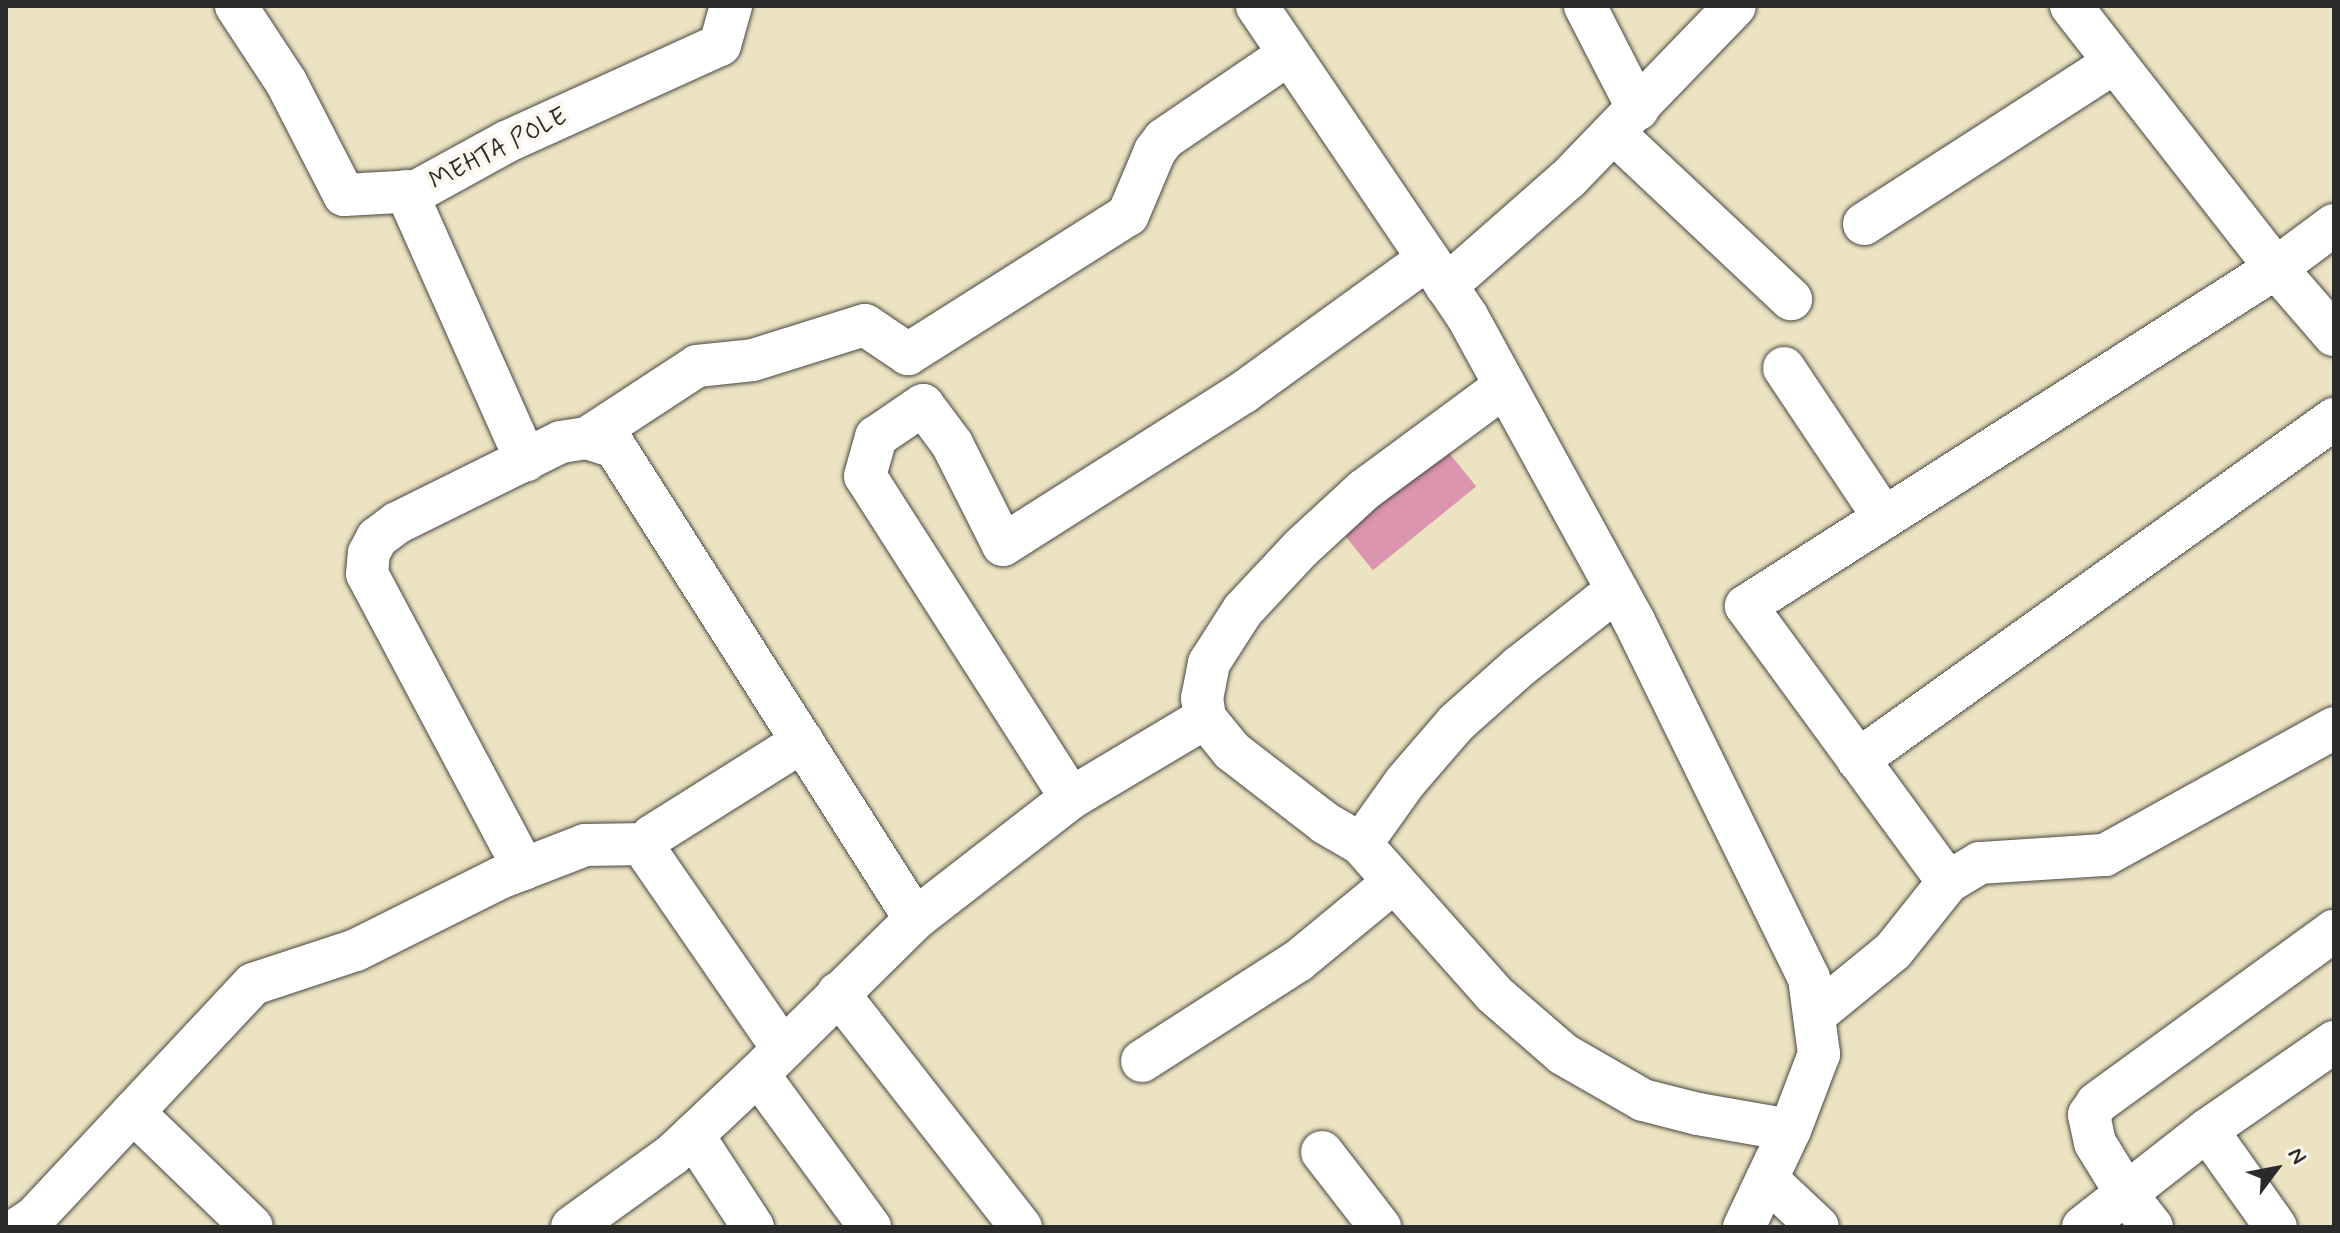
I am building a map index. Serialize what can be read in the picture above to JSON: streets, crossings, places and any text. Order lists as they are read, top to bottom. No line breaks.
{"streets":{"street":["MEHTA POLE"]},"north":"top right"}
